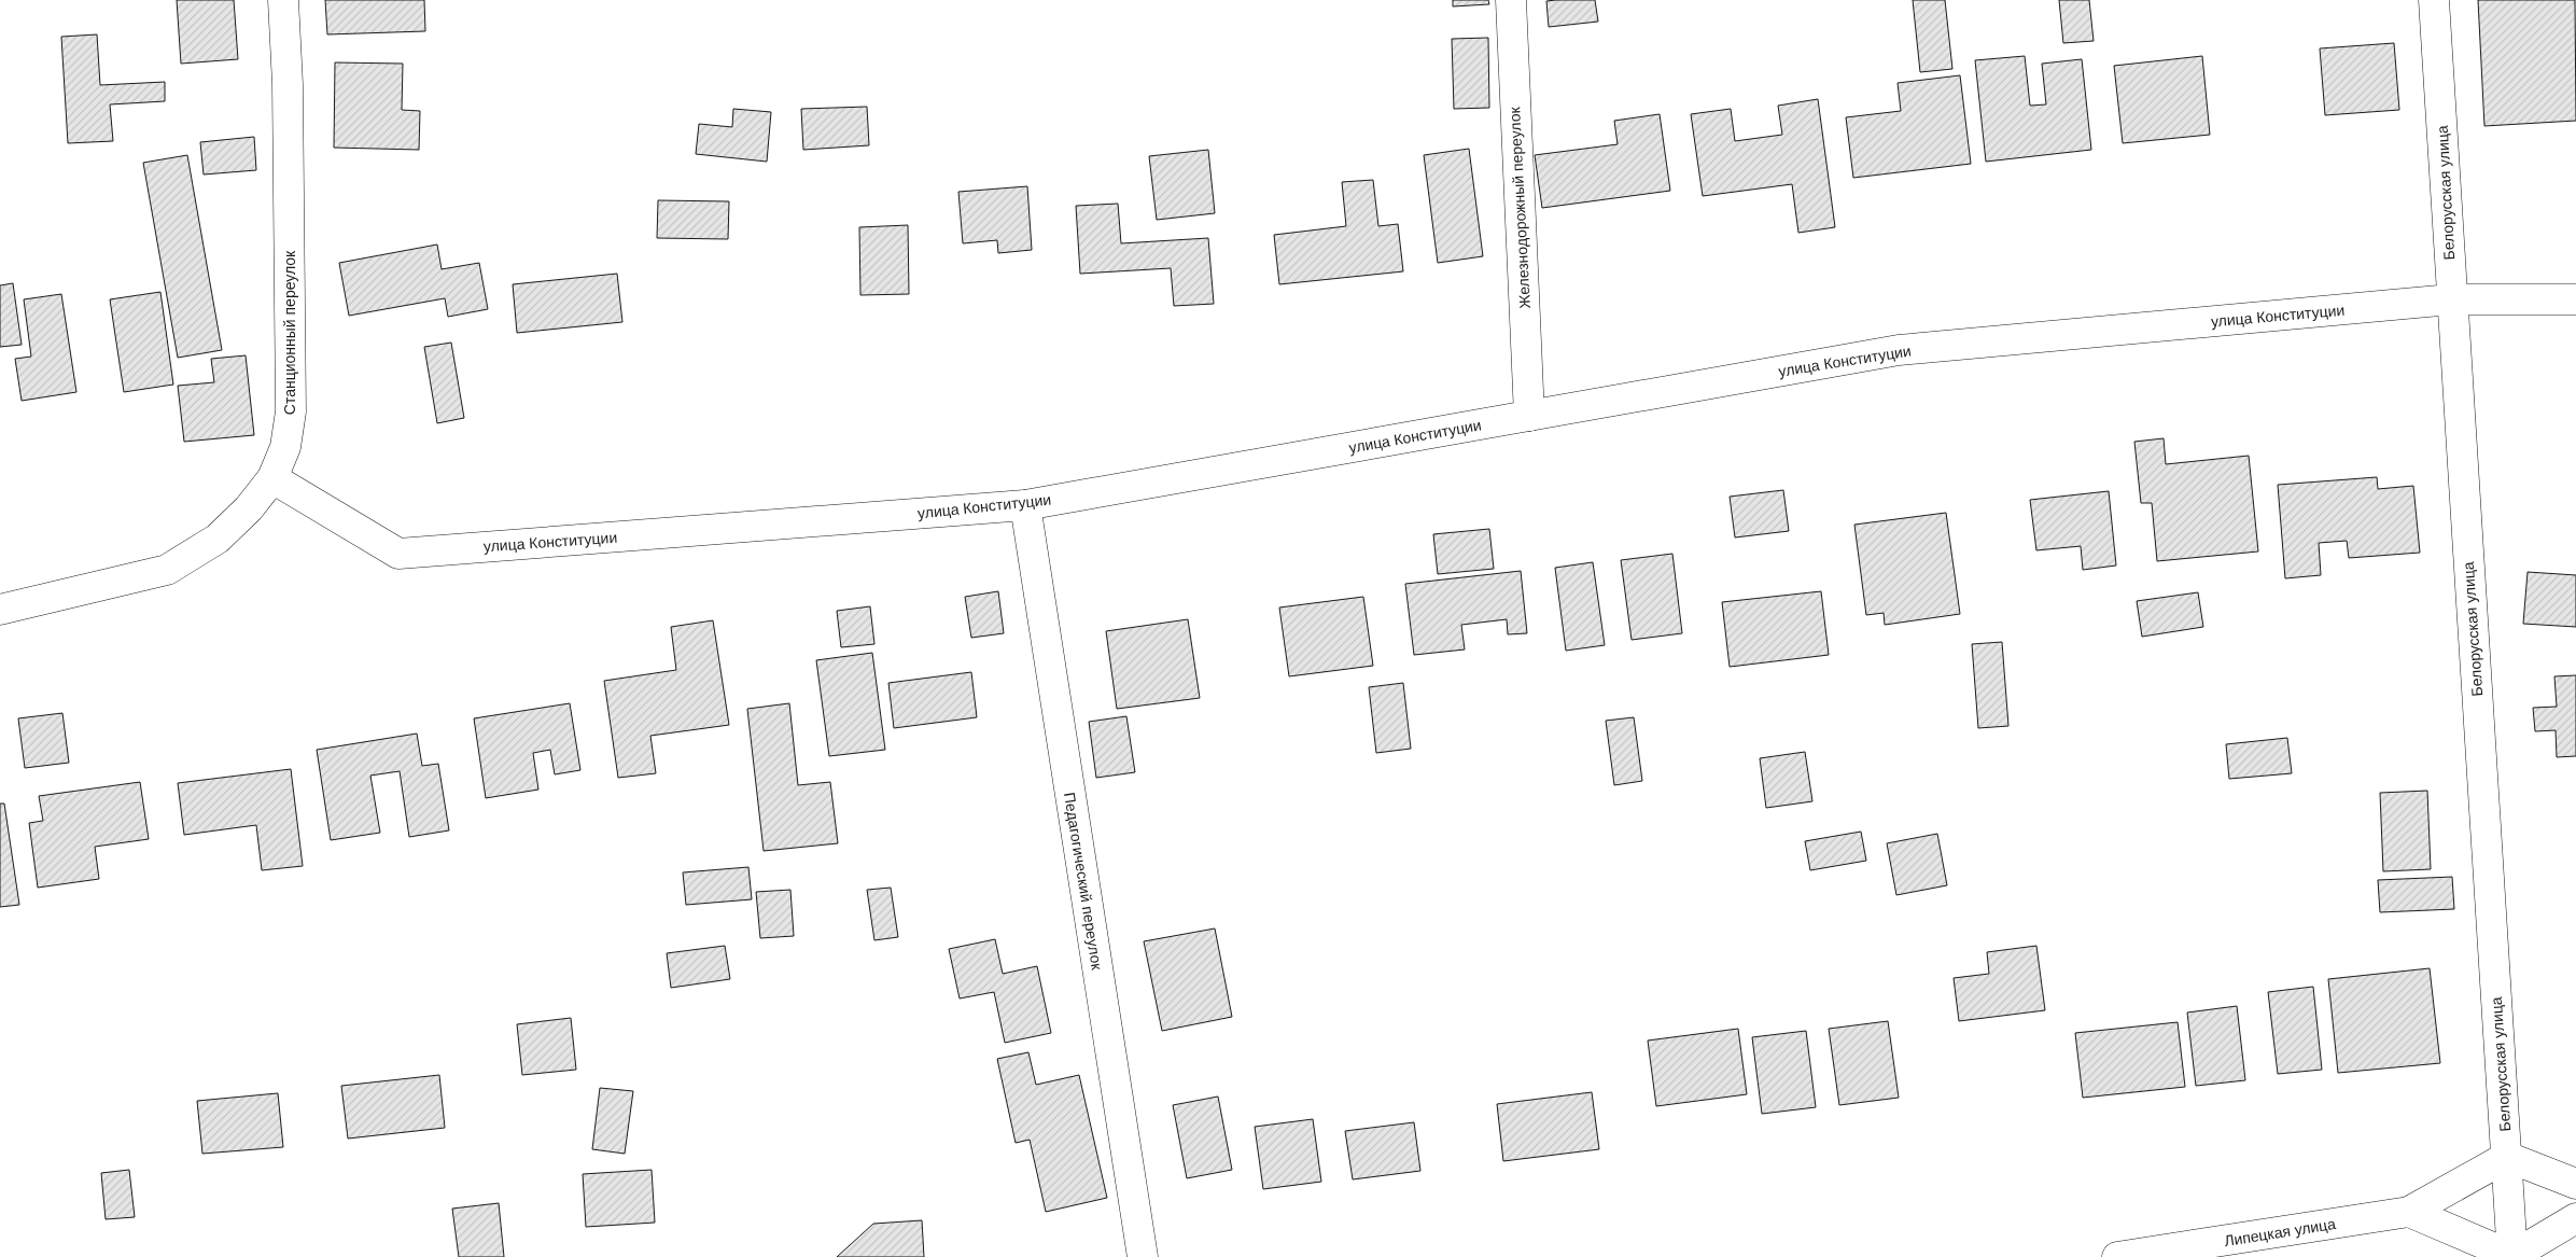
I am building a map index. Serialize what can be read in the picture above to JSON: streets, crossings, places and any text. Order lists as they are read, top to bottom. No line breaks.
{"streets":{"street":["Белорусская улица","Железнодорожный переулок","улица Конституции","Станционный переулок","Педагогический переулок","Липецкая улица"]},"crossings":[["Белорусская улица","улица Конституции"],["Белорусская улица","Липецкая улица"],["Железнодорожный переулок","улица Конституции"],["улица Конституции","Станционный переулок"],["улица Конституции","Педагогический переулок"]]}
